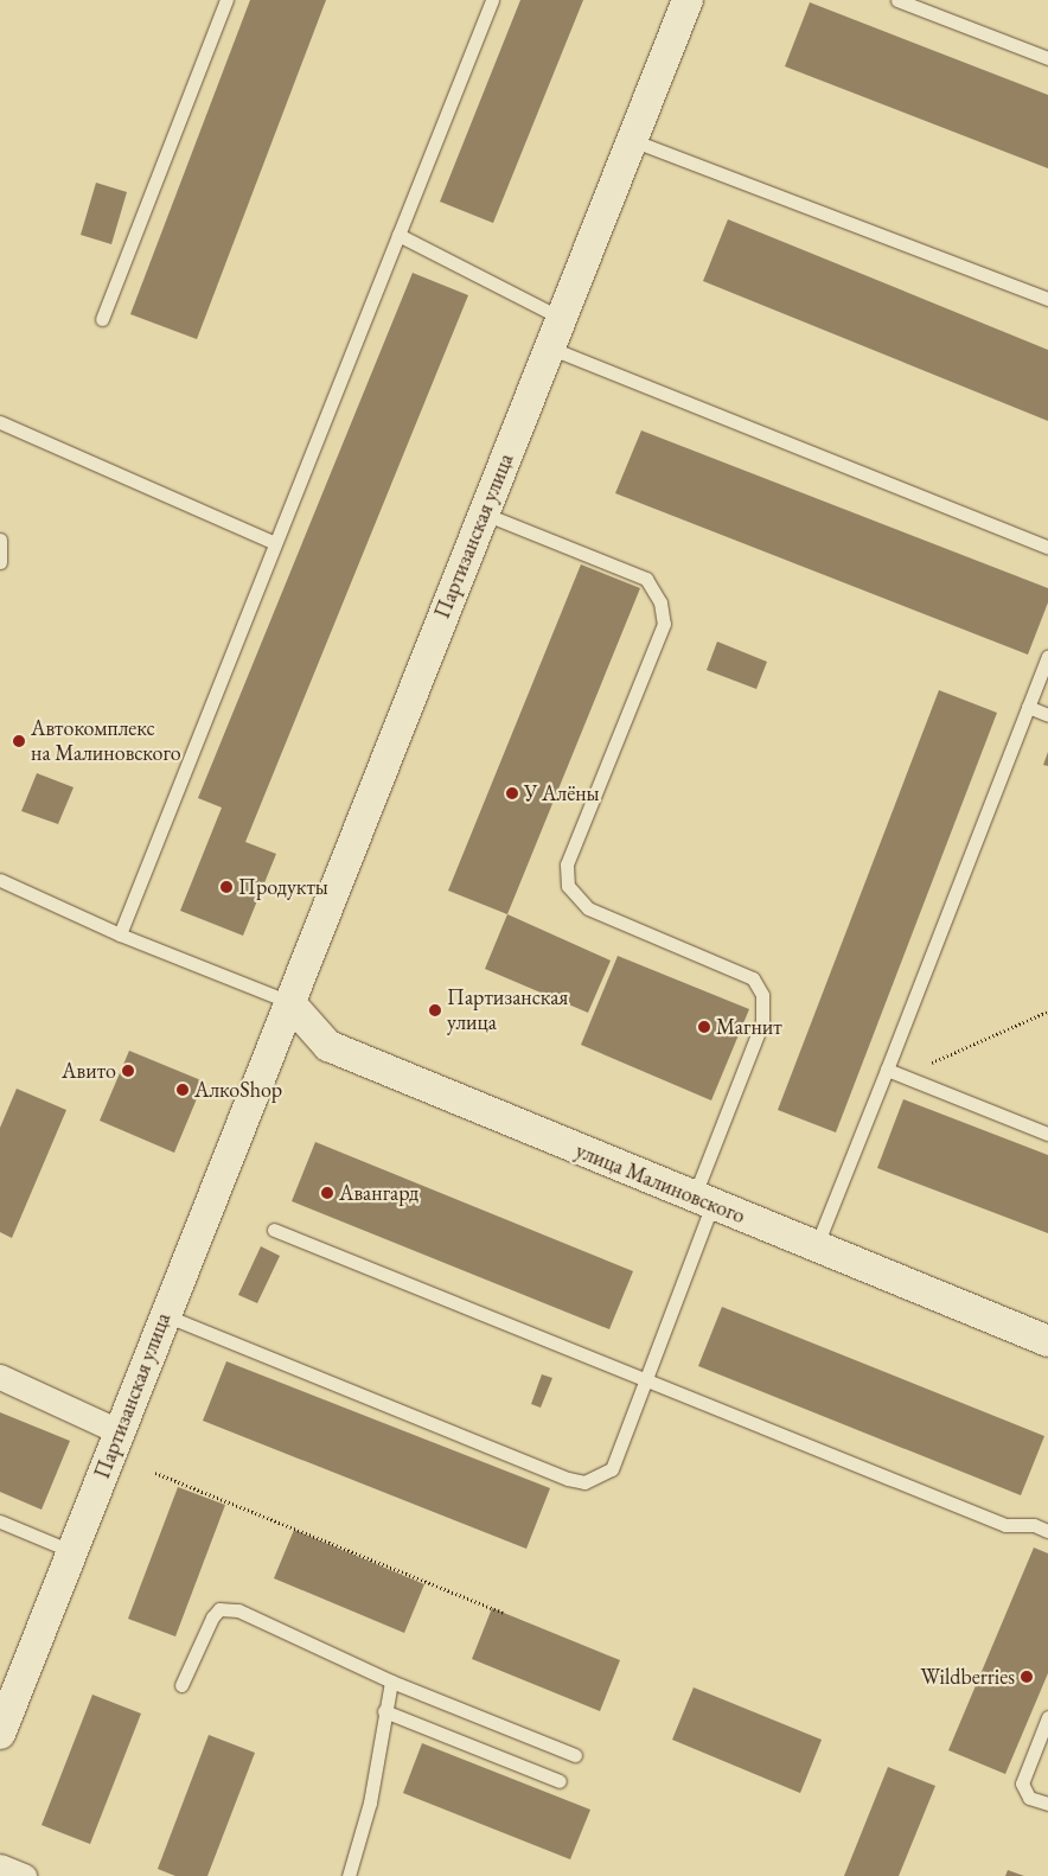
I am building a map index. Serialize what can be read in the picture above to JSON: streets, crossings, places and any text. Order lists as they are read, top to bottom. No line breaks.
{"streets":{"street":["Партизанская улица","улица Малиновского"]},"crossings":[["Партизанская улица","улица Малиновского"]],"places":["Автокомплекс на Малиновского","У Алёны","Продукты","Партизанская улица","Магнит","Авито","АлкоShop","Авангард","Wildberries"]}
